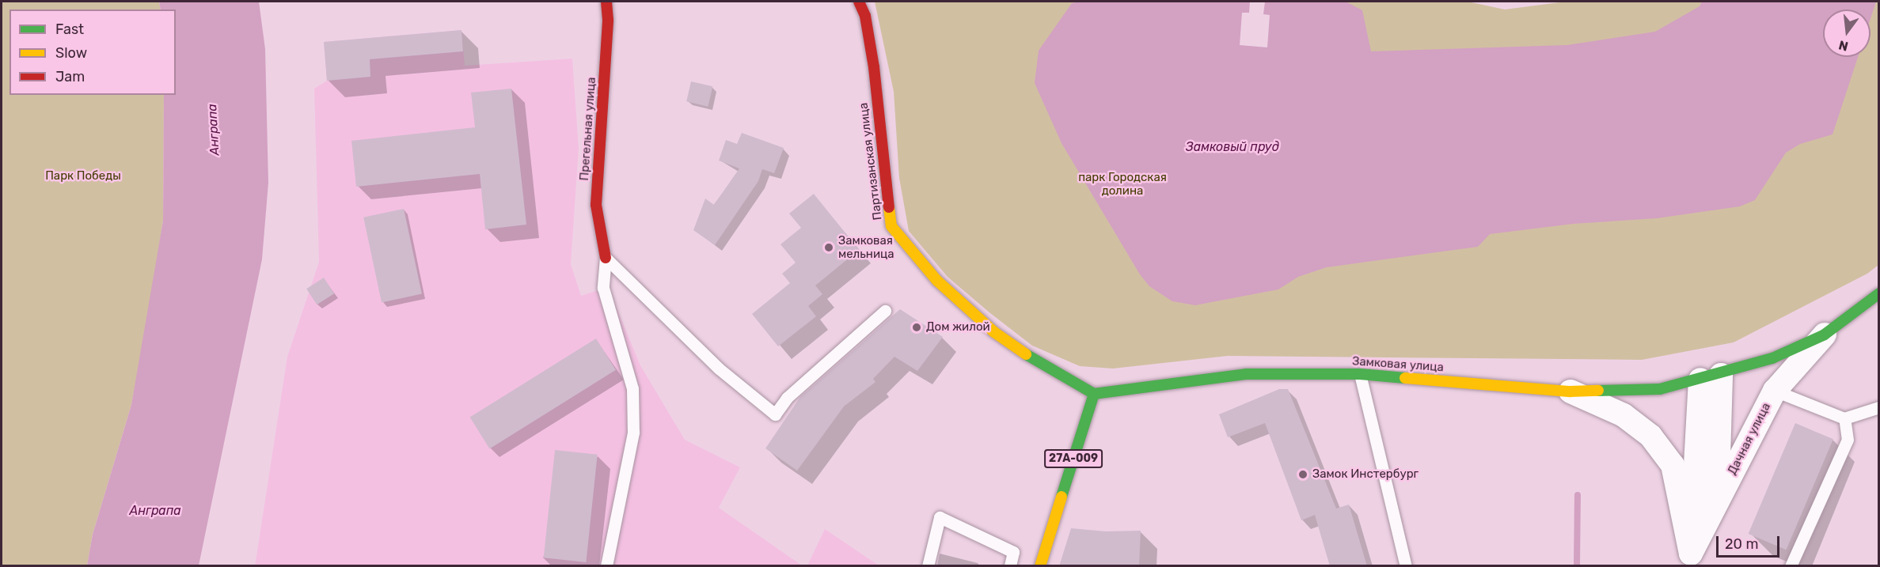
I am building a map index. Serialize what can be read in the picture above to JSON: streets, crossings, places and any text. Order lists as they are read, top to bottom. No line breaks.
{"streets":{"street":["Прегельная улица","Партизанская улица","Замковая улица","Дачная улица","27А-009"]},"crossings":[["Партизанская улица","Замковая улица"],["Партизанская улица","27А-009"],["Замковая улица","Дачная улица"],["Замковая улица","27А-009"]],"water":["Анграпа","Замковый пруд"],"parks":["Парк Победы","парк Городская долина"],"places":["Замковая мельница","Дом жилой","Замок Инстербург"],"legend":["Fast","Slow","Jam"],"scale_bar":"20 m","north":"bottom"}
